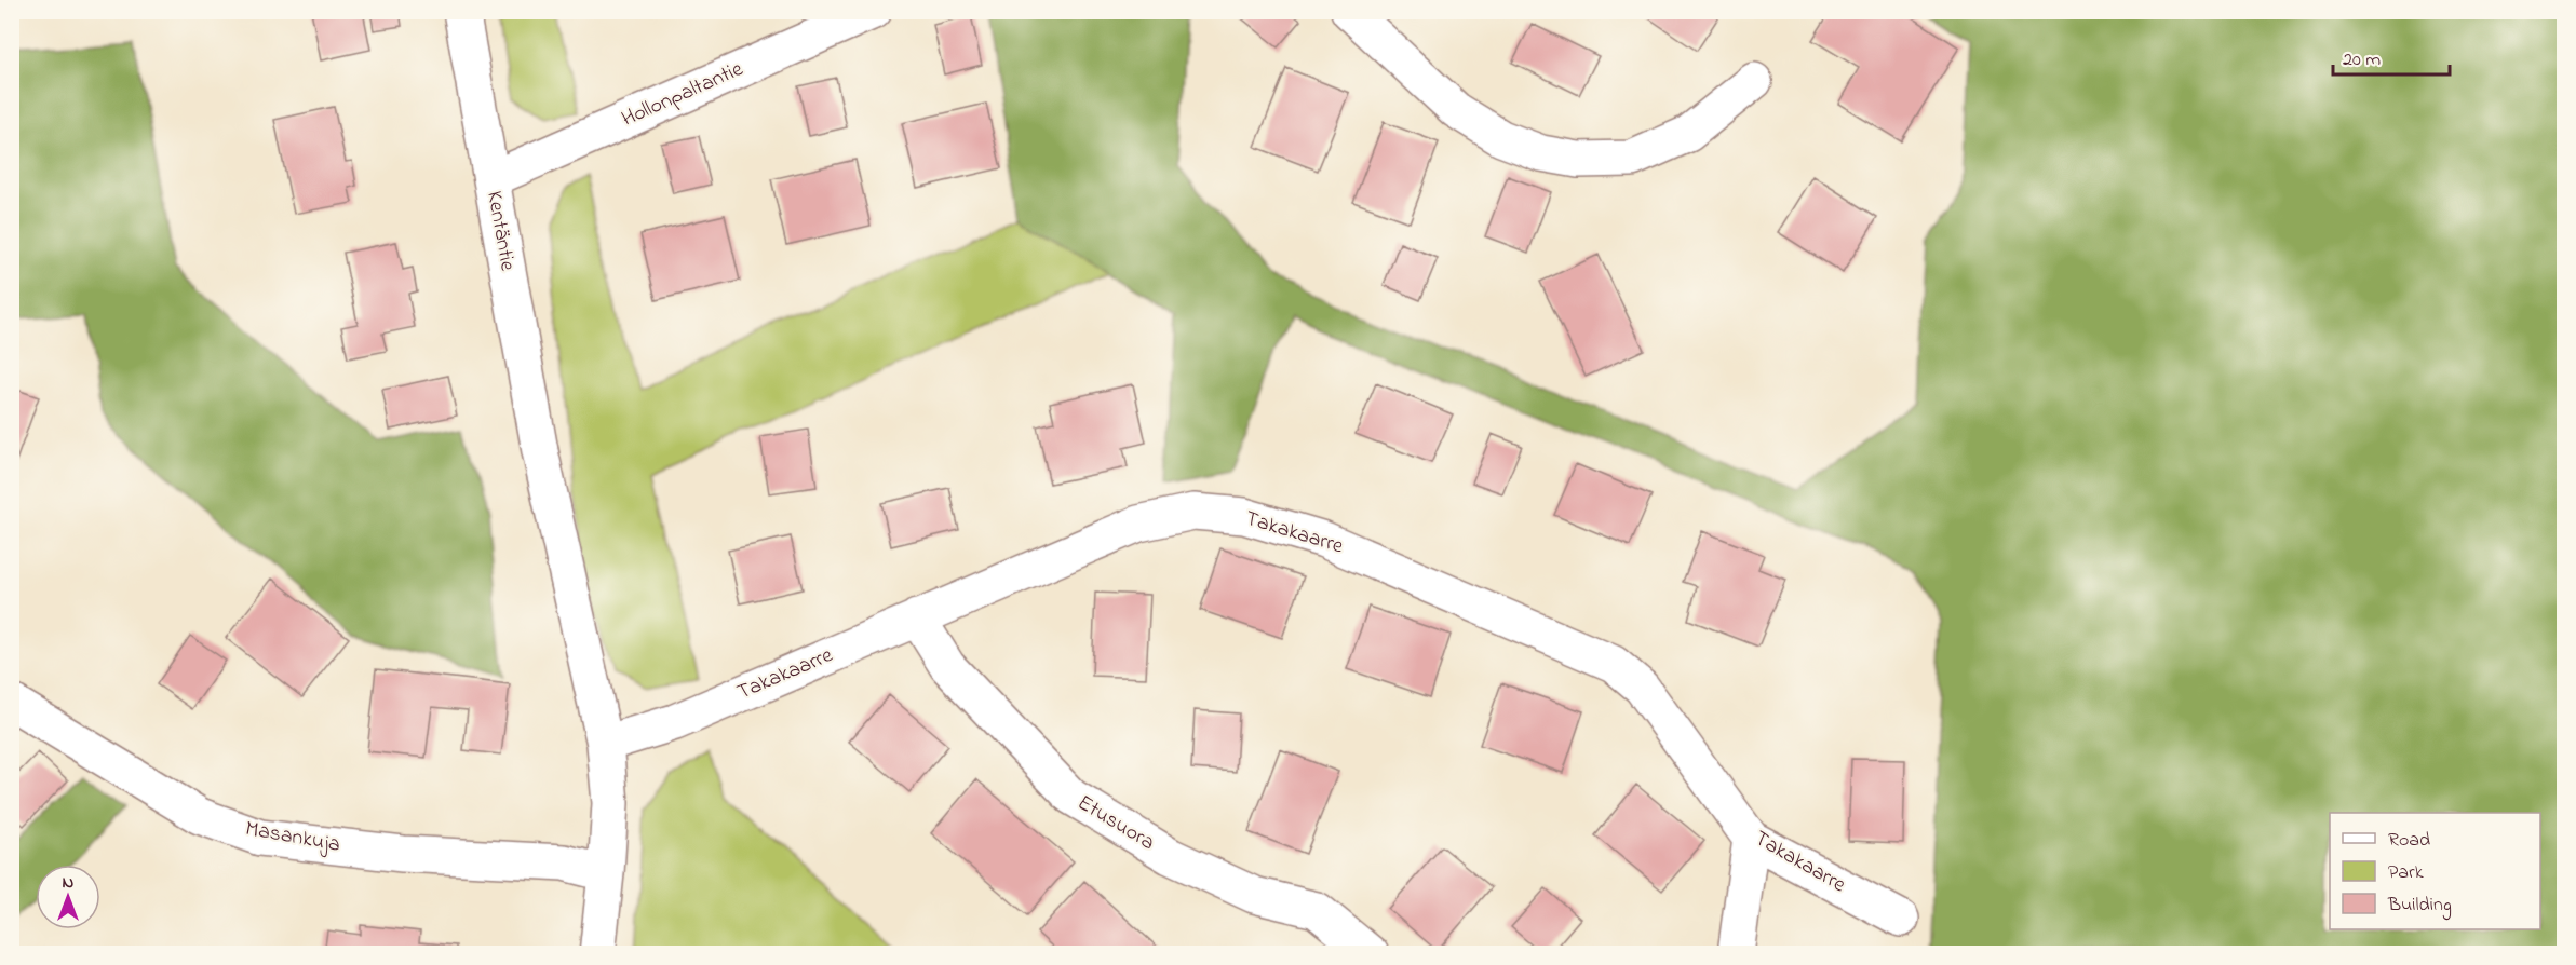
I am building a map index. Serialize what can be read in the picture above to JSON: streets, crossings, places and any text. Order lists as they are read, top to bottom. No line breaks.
{"streets":{"street":["Hollonpaltantie","Kentäntie","Takakaarre","Etusuora","Masankuja"]},"crossings":[["Hollonpaltantie","Kentäntie"],["Kentäntie","Takakaarre"],["Takakaarre","Etusuora"]],"legend":["Road","Park","Building"],"scale_bar":"20 m","north":"top"}
